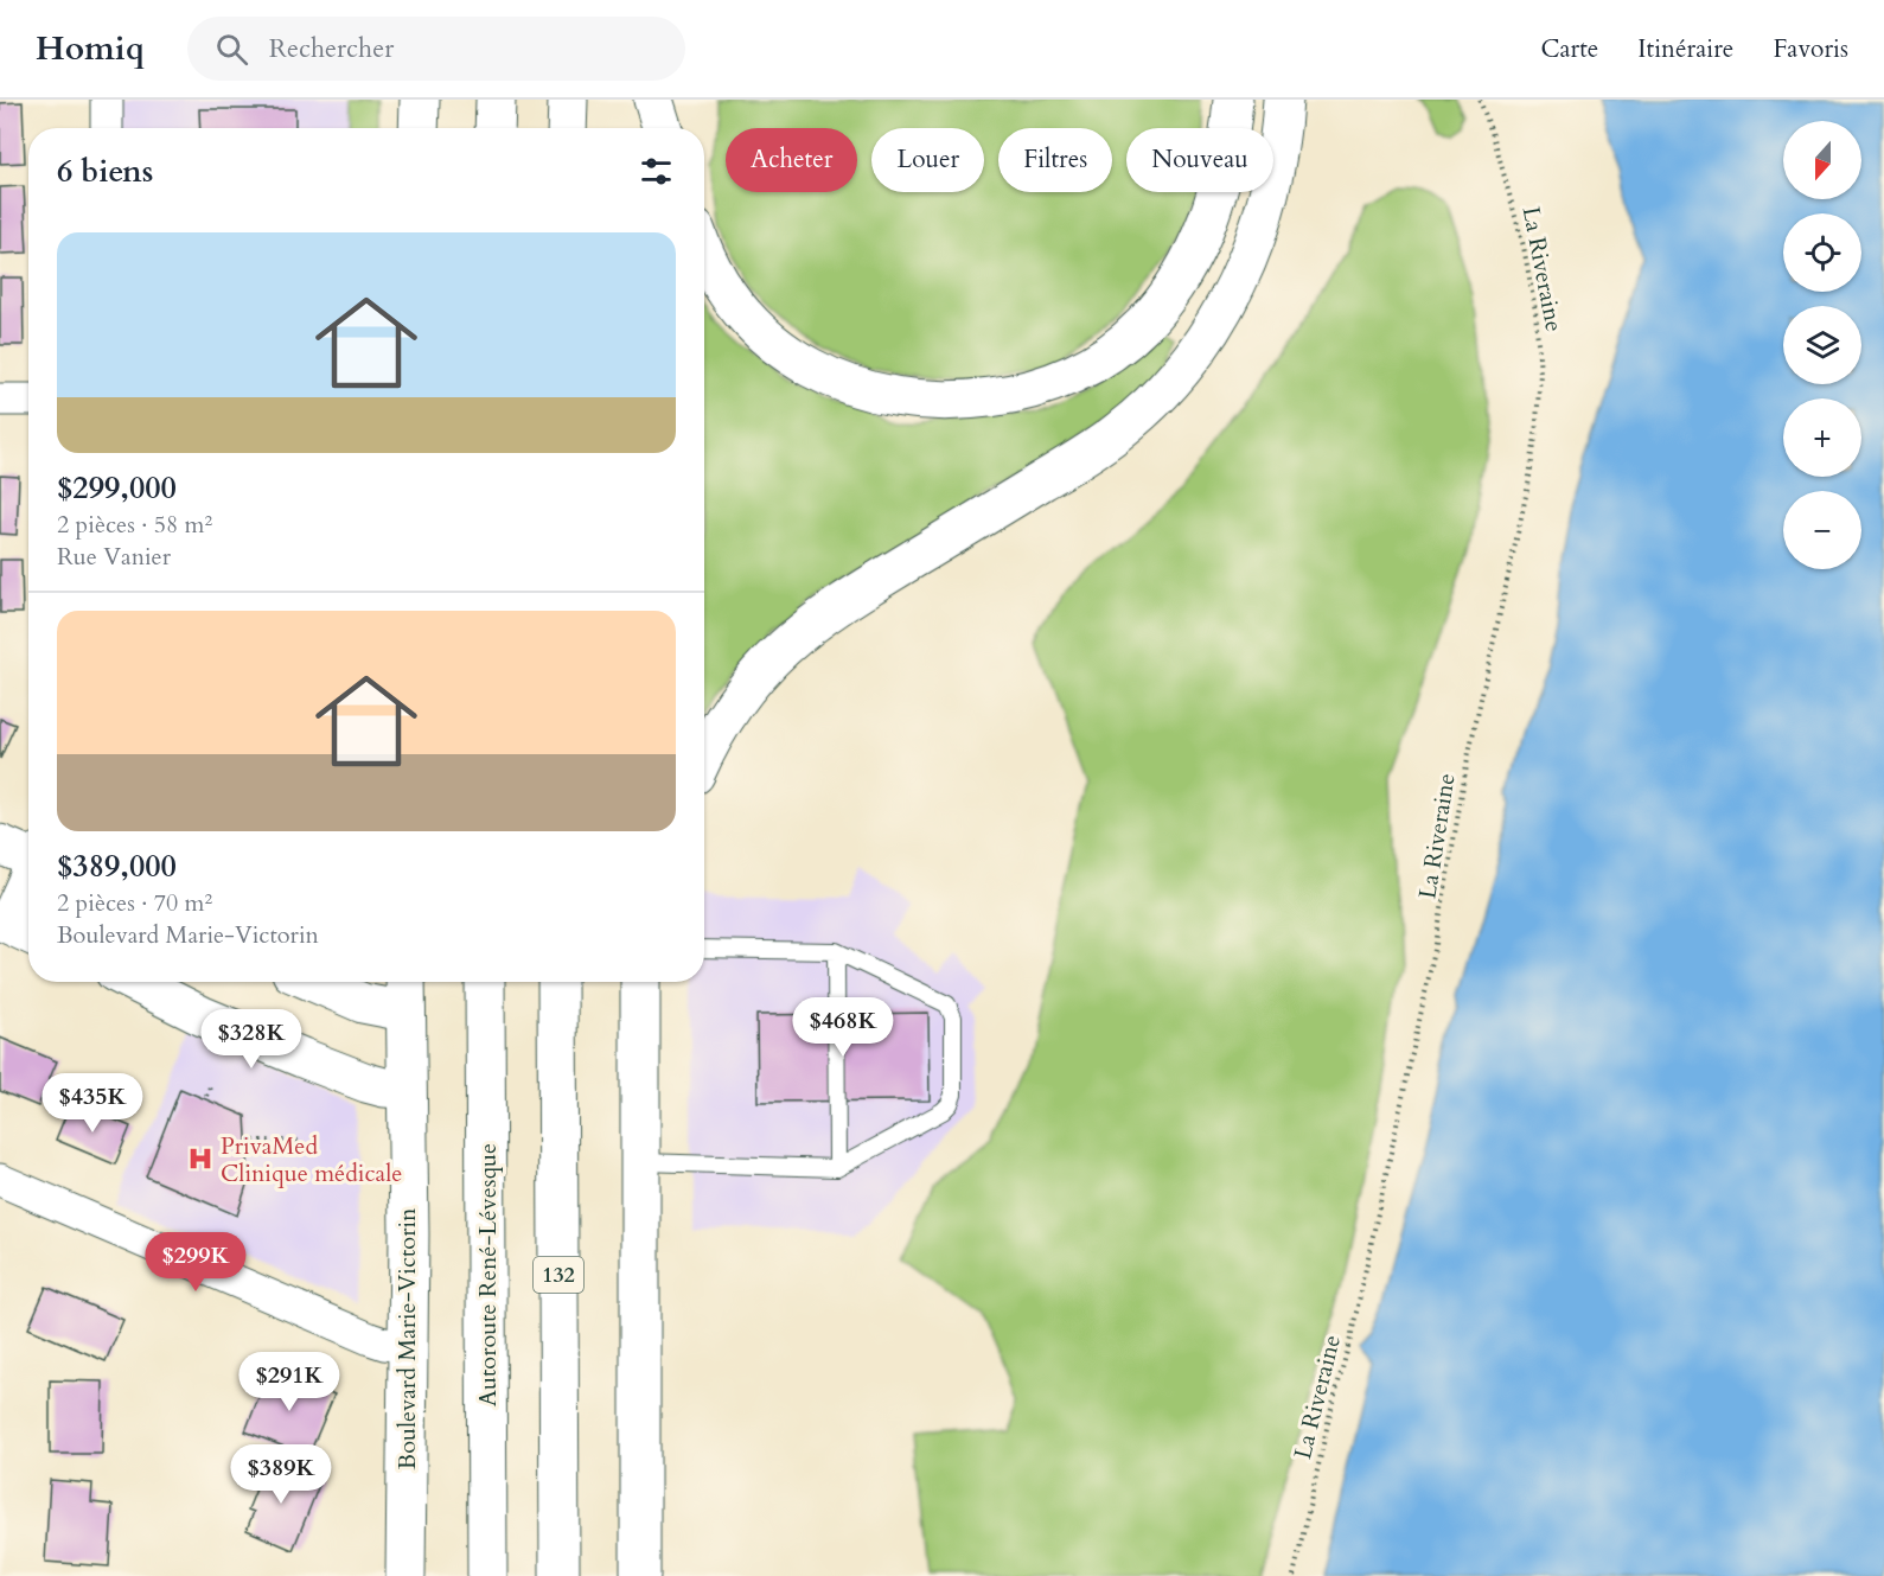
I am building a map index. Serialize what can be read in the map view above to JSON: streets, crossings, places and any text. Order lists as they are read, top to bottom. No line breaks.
{"streets":{"main road":["Autoroute René-Lévesque","132","Boulevard Marie-Victorin"],"path":["La Riveraine"]},"places":{"hospital":["PrivaMed Clinique médicale"]},"north":"bottom","page":{"header":"Homiq","search":"Rechercher","nav":["Carte","Itinéraire","Favoris"],"map_buttons":["+","−"],"chip":["Acheter","Louer","Filtres","Nouveau"],"heading":"6 biens","list":[{"name":"$299,000","note":"2 pièces · 58 m² · Rue Vanier"},{"name":"$389,000","note":"2 pièces · 70 m² · Boulevard Marie-Victorin"}],"price":["$468K","$328K","$435K","$299K","$291K","$389K"]}}
